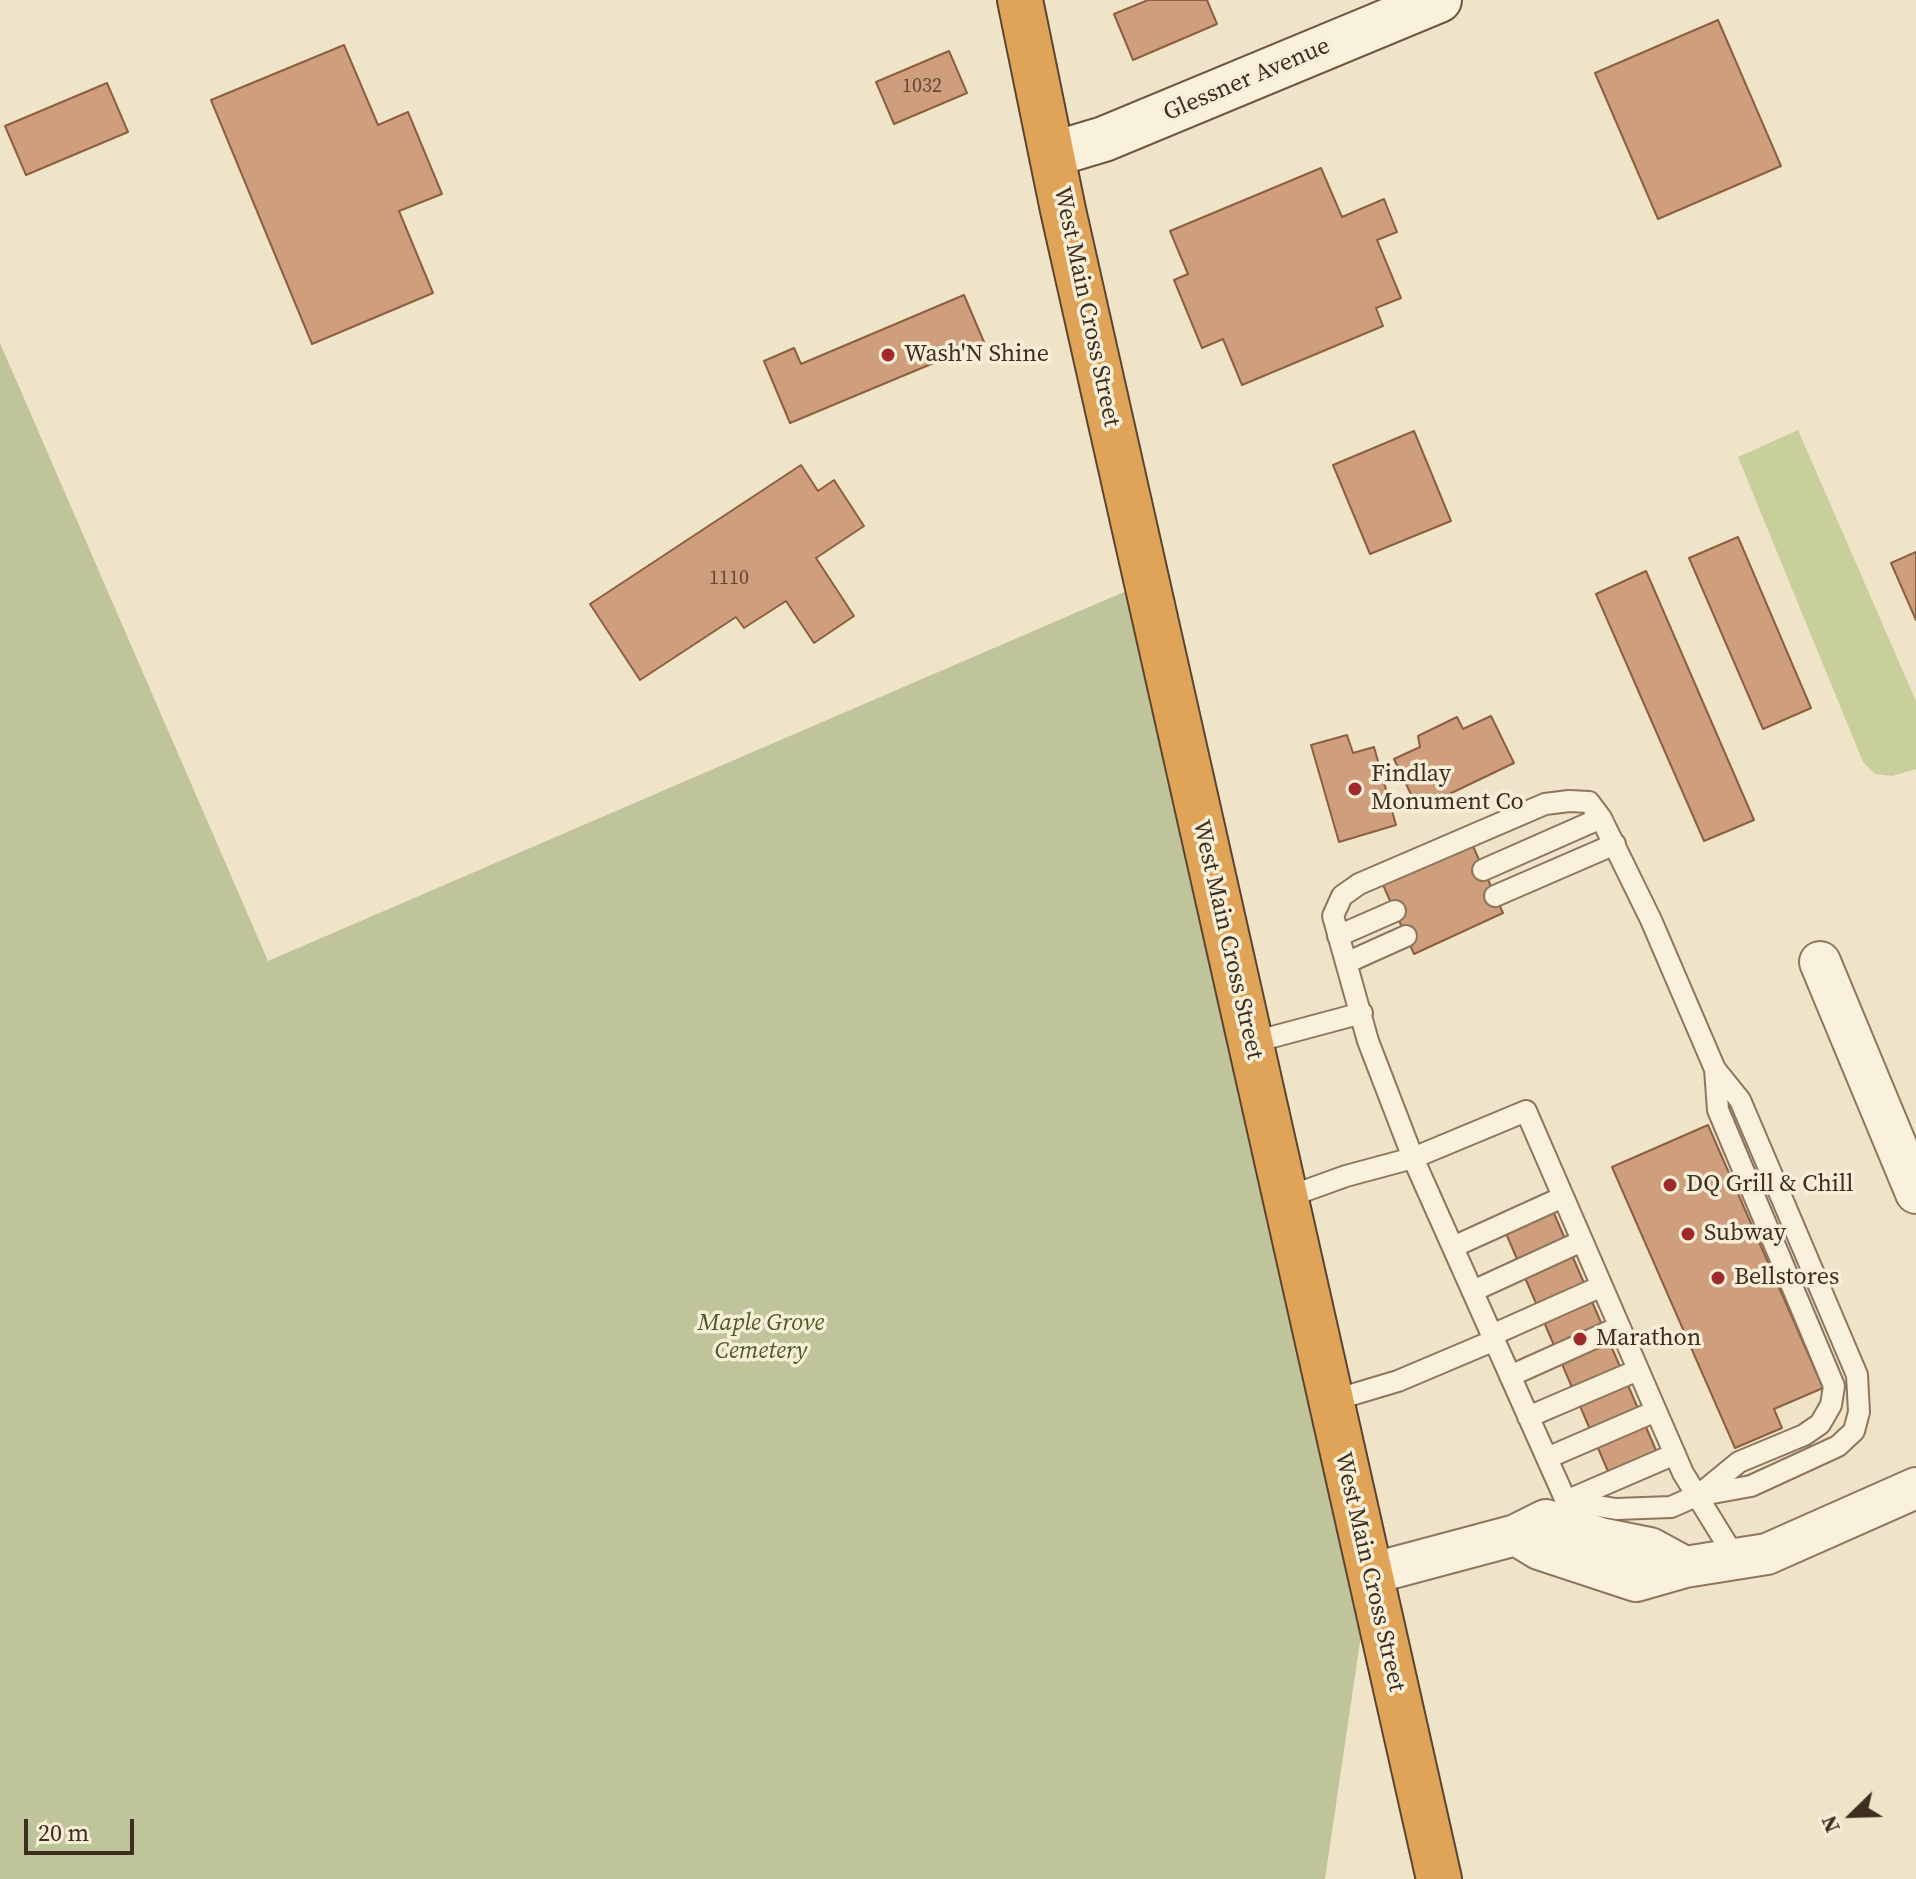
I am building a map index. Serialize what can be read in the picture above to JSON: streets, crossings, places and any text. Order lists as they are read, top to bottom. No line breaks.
{"streets":{"highway":["West Main Cross Street"],"street":["Glessner Avenue"]},"crossings":[["Glessner Avenue","West Main Cross Street"]],"parks":["Maple Grove Cemetery"],"places":["Wash'N Shine","Findlay Monument Co","DQ Grill & Chill","Subway","Bellstores","Marathon"],"house_numbers":["1032","1110"],"scale_bar":"20 m","north":"bottom left"}
